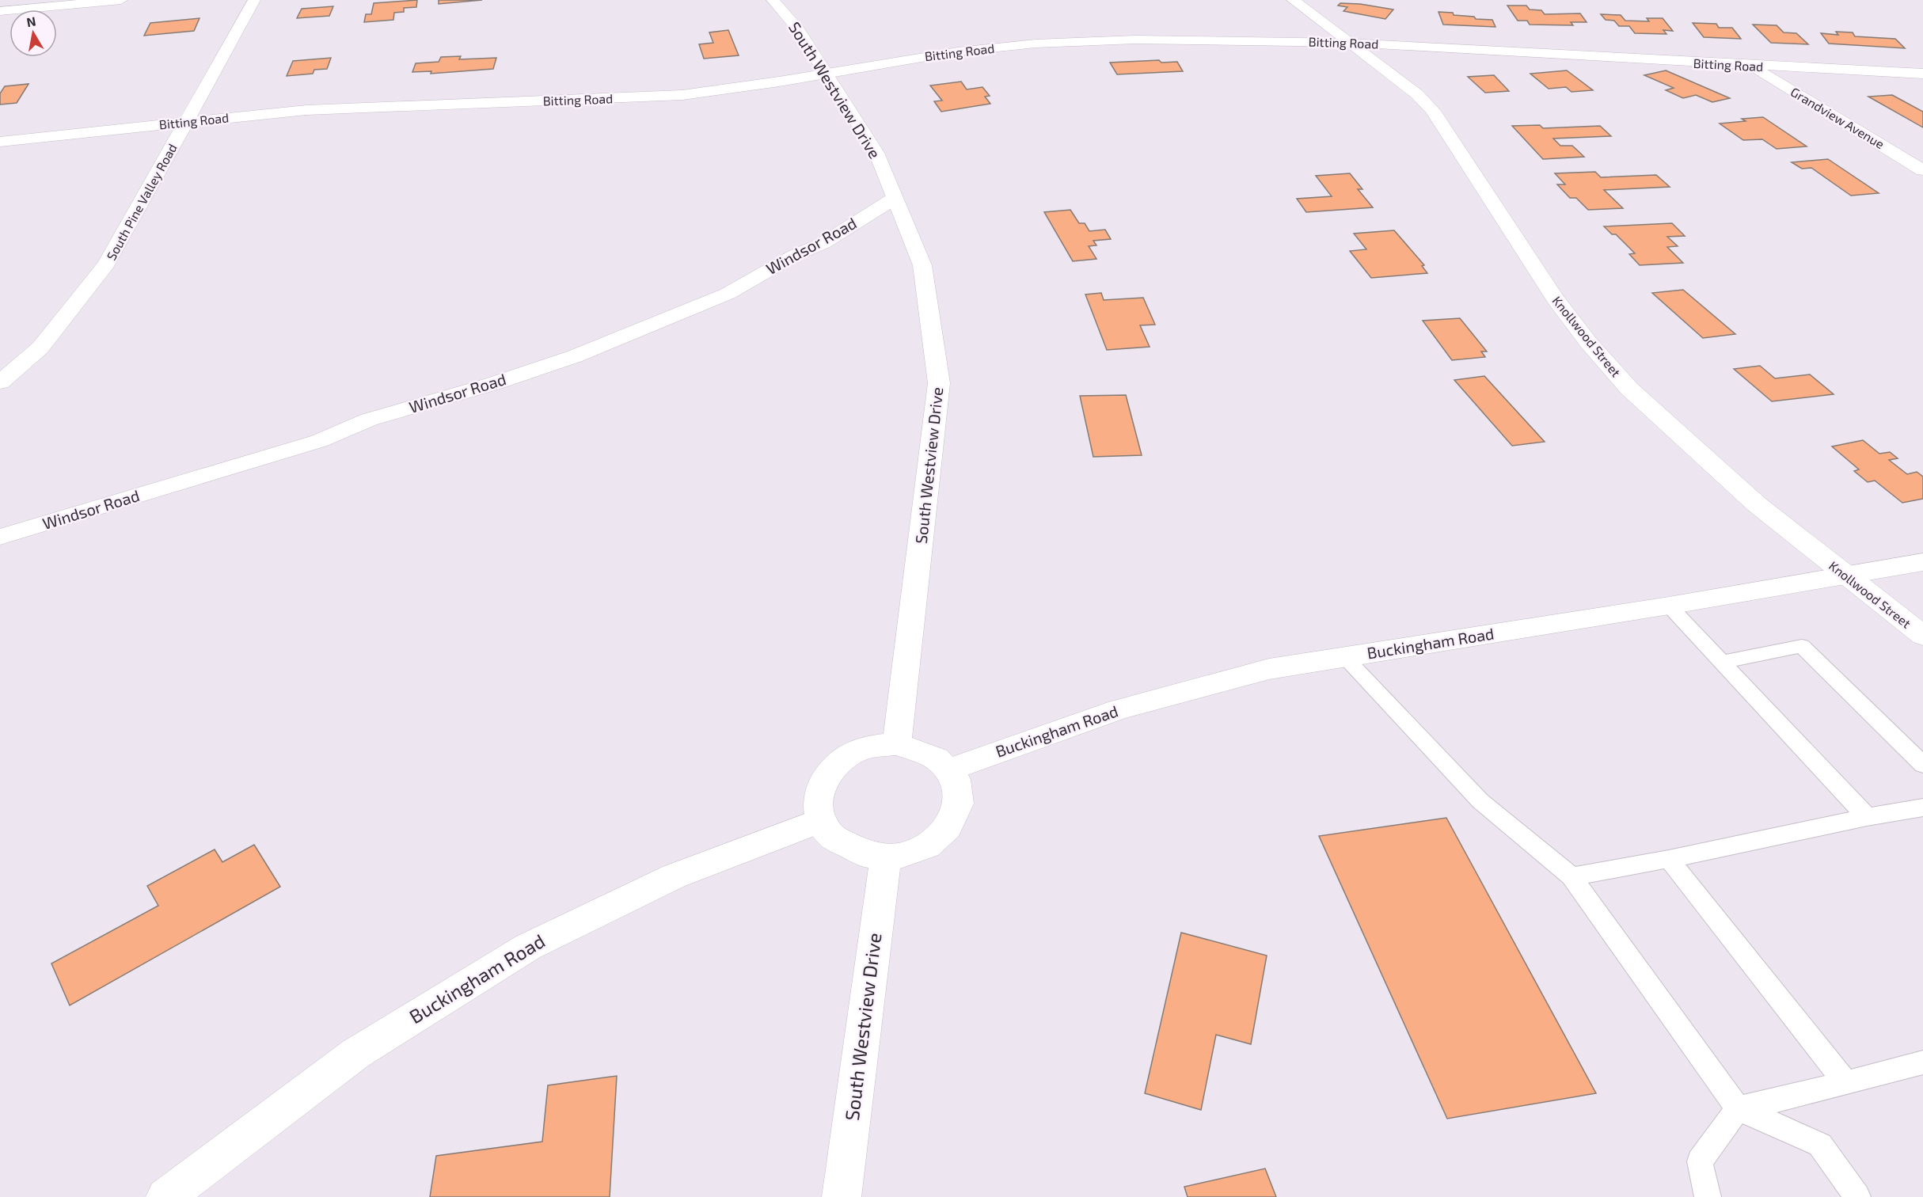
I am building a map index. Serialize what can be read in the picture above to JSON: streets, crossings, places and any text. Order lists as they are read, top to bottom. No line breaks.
{"streets":{"street":["Bitting Road","South Westview Drive","Grandview Avenue","South Pine Valley Road","Windsor Road","Knollwood Street","Buckingham Road"]},"crossings":[["Bitting Road","South Westview Drive"],["Bitting Road","Grandview Avenue"],["Bitting Road","South Pine Valley Road"],["Bitting Road","Knollwood Street"],["South Westview Drive","Windsor Road"],["South Westview Drive","Buckingham Road"],["Knollwood Street","Buckingham Road"]],"north":"top"}
